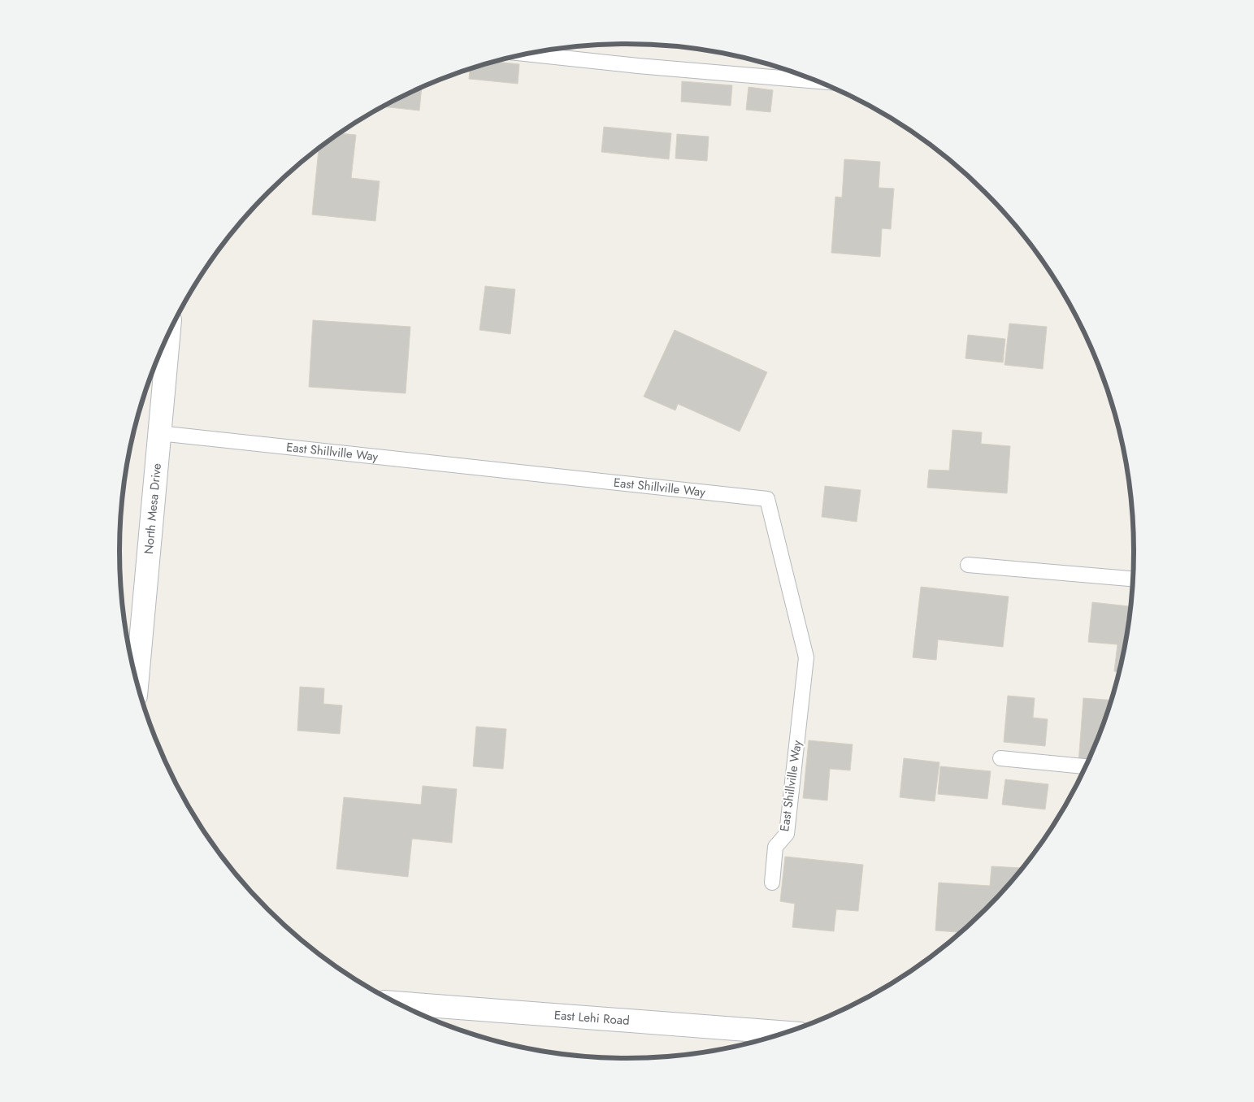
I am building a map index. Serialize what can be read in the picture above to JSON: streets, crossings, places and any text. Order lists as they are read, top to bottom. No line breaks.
{"streets":{"street":["North Mesa Drive","East Lehi Road"],"lane":["East Shillville Way"]},"crossings":[["East Shillville Way","North Mesa Drive"]]}
